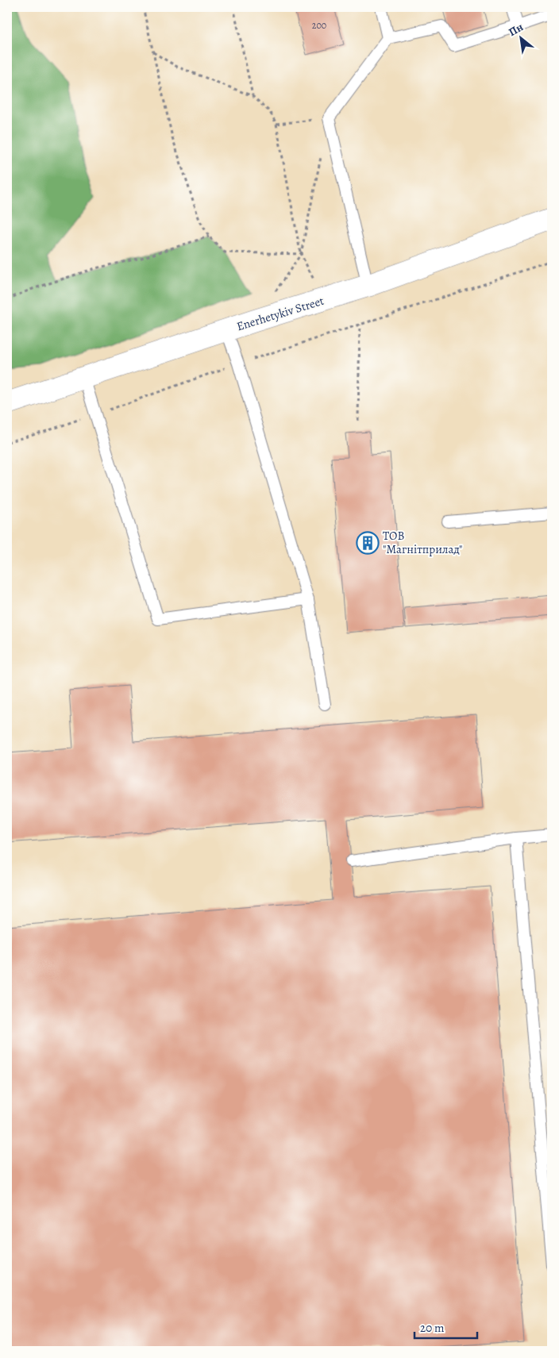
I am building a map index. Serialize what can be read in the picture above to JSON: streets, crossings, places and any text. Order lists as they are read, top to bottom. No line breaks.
{"streets":{"main road":["Enerhetykiv Street"]},"places":{"building":["ТОВ \"Магнітприлад\""]},"house_numbers":["200"],"scale_bar":"20 m","north":"top left"}
